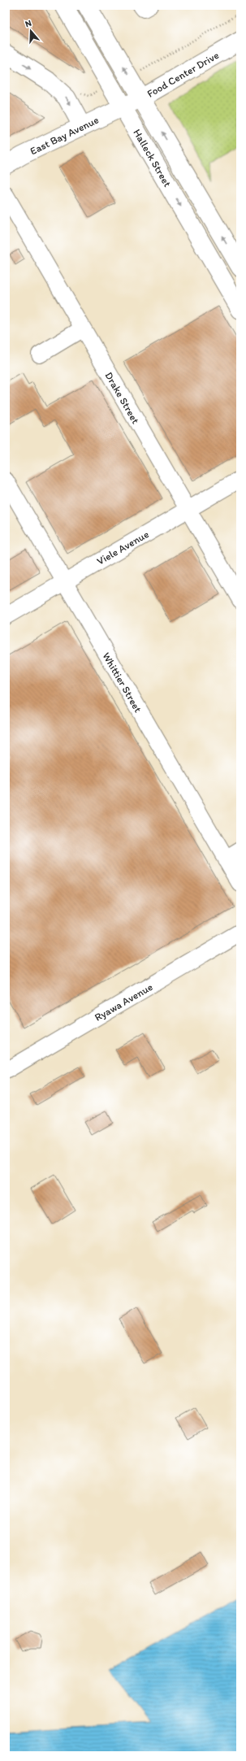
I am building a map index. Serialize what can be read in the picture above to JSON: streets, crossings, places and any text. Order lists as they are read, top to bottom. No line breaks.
{"streets":{"main road":["Food Center Drive","East Bay Avenue","Halleck Street"],"street":["Drake Street","Viele Avenue","Whittier Street","Ryawa Avenue"]},"crossings":[["Food Center Drive","East Bay Avenue"],["Food Center Drive","Halleck Street"],["East Bay Avenue","Halleck Street"],["Drake Street","Viele Avenue"],["Viele Avenue","Whittier Street"]],"north":"top"}
